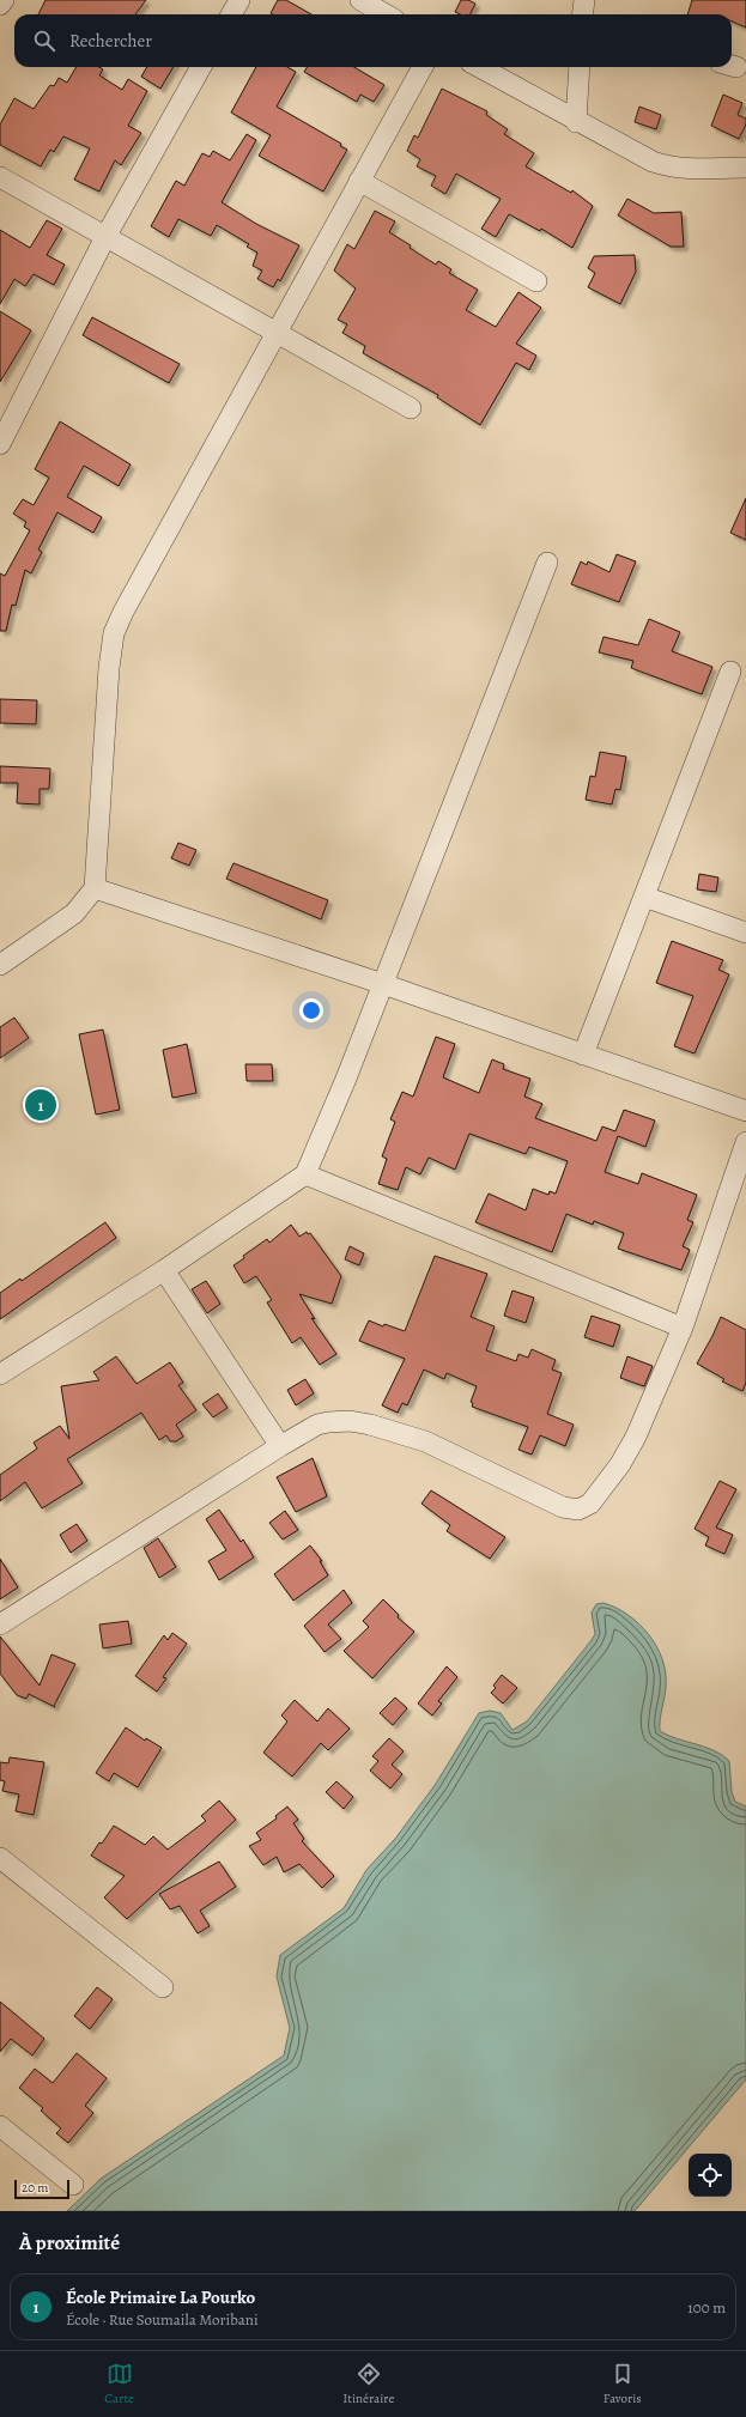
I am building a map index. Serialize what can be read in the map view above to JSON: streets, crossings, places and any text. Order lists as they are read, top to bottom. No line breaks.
{"scale_bar":"20 m","page":{"search":"Rechercher","pins":"1","scale":"20 m","heading":"À proximité","list":[{"mark":"1","name":"École Primaire La Pourko","note":"École · Rue Soumaila Moribani","value":"100 m"}],"nav":["Carte","Itinéraire","Favoris"]}}
